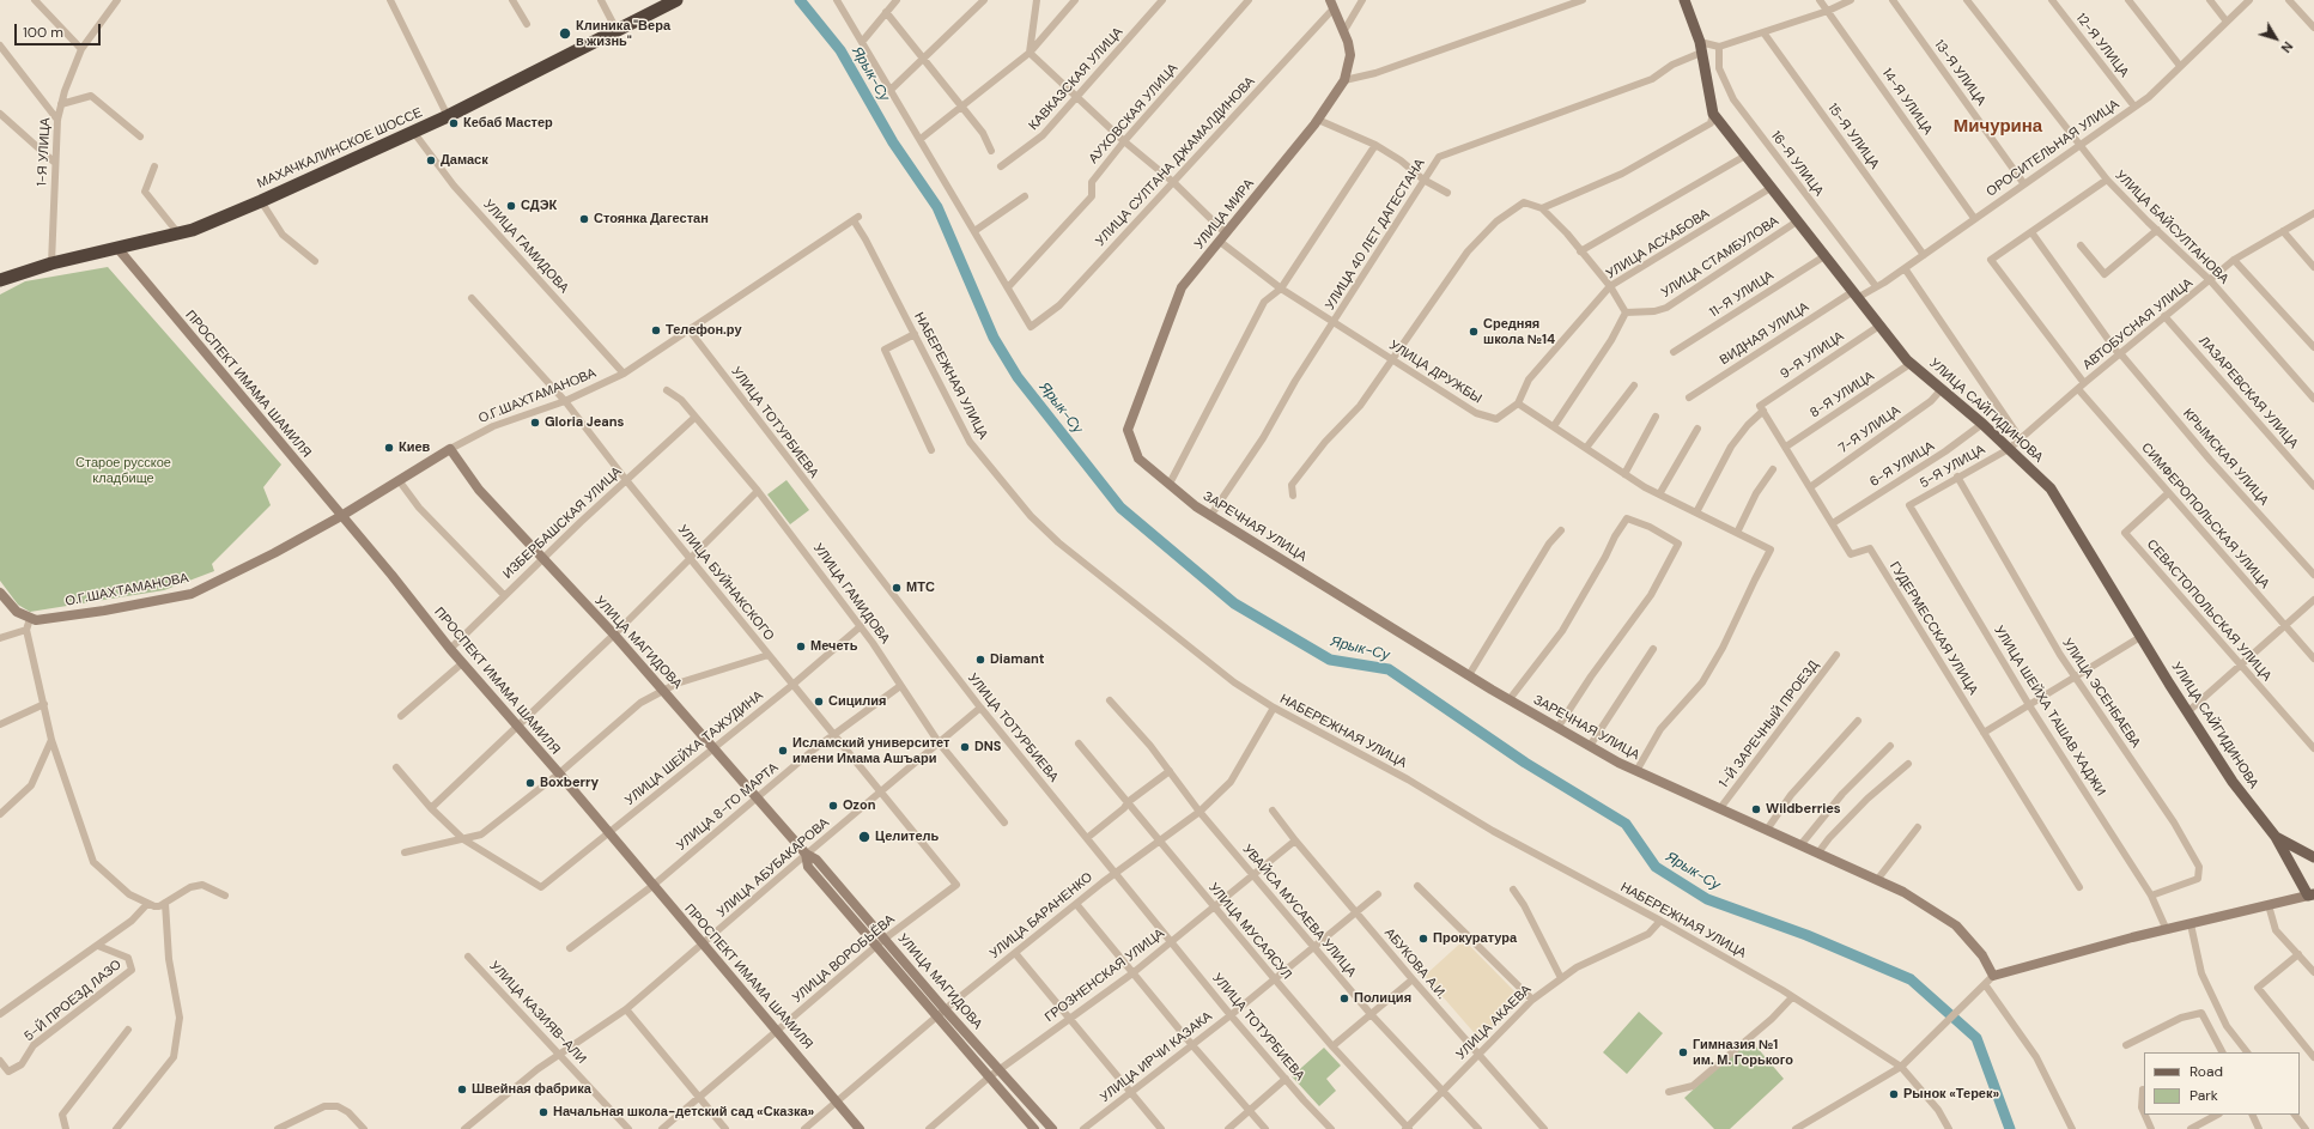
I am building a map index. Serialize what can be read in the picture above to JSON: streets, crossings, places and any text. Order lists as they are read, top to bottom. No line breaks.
{"streets":{"highway":["МАХАЧКАЛИНСКОЕ ШОССЕ"],"main road":["УЛИЦА МИРА","ПРОСПЕКТ ИМАМА ШАМИЛЯ","О.Г.ШАХТАМАНОВА","УЛИЦА САЙГИДИНОВА","ЗАРЕЧНАЯ УЛИЦА","УЛИЦА МАГИДОВА"],"street":["12-Я УЛИЦА","13-Я УЛИЦА","КАВКАЗСКАЯ УЛИЦА","14-Я УЛИЦА","АУХОВСКАЯ УЛИЦА","15-Я УЛИЦА","ОРОСИТЕЛЬНАЯ УЛИЦА","1-Я УЛИЦА","УЛИЦА СУЛТАНА ДЖАМАЛДИНОВА","16-Я УЛИЦА","УЛИЦА БАЙСУЛТАНОВА","УЛИЦА 40 ЛЕТ ДАГЕСТАНА","УЛИЦА АСХАБОВА","УЛИЦА ГАМИДОВА","УЛИЦА СТАМБУЛОВА","11-Я УЛИЦА","АВТОБУСНАЯ УЛИЦА","ВИДНАЯ УЛИЦА","9-Я УЛИЦА","УЛИЦА ДРУЖБЫ","НАБЕРЕЖНАЯ УЛИЦА","ЛАЗАРЕВСКАЯ УЛИЦА","8-Я УЛИЦА","УЛИЦА ТОТУРБИЕВА","7-Я УЛИЦА","КРЫМСКАЯ УЛИЦА","6-Я УЛИЦА","5-Я УЛИЦА","СИМФЕРОПОЛЬСКАЯ УЛИЦА","ИЗБЕРБАШСКАЯ УЛИЦА","УЛИЦА БУЙНАКСКОГО","СЕВАСТОПОЛЬСКАЯ УЛИЦА","ГУДЕРМЕССКАЯ УЛИЦА","УЛИЦА ЭСЕНБАЕВА","УЛИЦА ШЕЙХА ТАШАВ ХАДЖИ","1-Й ЗАРЕЧНЫЙ ПРОЕЗД","УЛИЦА ШЕЙХА ТАЖУДИНА","УЛИЦА 8-ГО МАРТА","УЛИЦА АБУБАКАРОВА","УВАЙСА МУСАЕВА УЛИЦА","УЛИЦА БАРАНЕНКО","УЛИЦА МУСАЯСУЛ","УЛИЦА ВОРОБЬЁВА","АБУКОВА А.И.","ГРОЗНЕНСКАЯ УЛИЦА","5-Й ПРОЕЗД ЛАЗО","УЛИЦА КАЗИЯВ-АЛИ","УЛИЦА АКАЕВА","УЛИЦА ИРЧИ КАЗАКА"]},"crossings":[["12-Я УЛИЦА","ОРОСИТЕЛЬНАЯ УЛИЦА"],["13-Я УЛИЦА","ОРОСИТЕЛЬНАЯ УЛИЦА"],["КАВКАЗСКАЯ УЛИЦА","УЛИЦА ДРУЖБЫ"],["14-Я УЛИЦА","ОРОСИТЕЛЬНАЯ УЛИЦА"],["АУХОВСКАЯ УЛИЦА","УЛИЦА СУЛТАНА ДЖАМАЛДИНОВА"],["АУХОВСКАЯ УЛИЦА","УЛИЦА ДРУЖБЫ"],["15-Я УЛИЦА","ОРОСИТЕЛЬНАЯ УЛИЦА"],["МАХАЧКАЛИНСКОЕ ШОССЕ","1-Я УЛИЦА"],["МАХАЧКАЛИНСКОЕ ШОССЕ","УЛИЦА ГАМИДОВА"],["МАХАЧКАЛИНСКОЕ ШОССЕ","ПРОСПЕКТ ИМАМА ШАМИЛЯ"],["ОРОСИТЕЛЬНАЯ УЛИЦА","16-Я УЛИЦА"],["ОРОСИТЕЛЬНАЯ УЛИЦА","УЛИЦА БАЙСУЛТАНОВА"],["ОРОСИТЕЛЬНАЯ УЛИЦА","ВИДНАЯ УЛИЦА"],["ОРОСИТЕЛЬНАЯ УЛИЦА","УЛИЦА САЙГИДИНОВА"],["УЛИЦА СУЛТАНА ДЖАМАЛДИНОВА","УЛИЦА МИРА"],["УЛИЦА СУЛТАНА ДЖАМАЛДИНОВА","УЛИЦА ДРУЖБЫ"],["УЛИЦА МИРА","УЛИЦА ДРУЖБЫ"],["УЛИЦА МИРА","ЗАРЕЧНАЯ УЛИЦА"],["УЛИЦА БАЙСУЛТАНОВА","АВТОБУСНАЯ УЛИЦА"],["УЛИЦА 40 ЛЕТ ДАГЕСТАНА","УЛИЦА ДРУЖБЫ"],["УЛИЦА 40 ЛЕТ ДАГЕСТАНА","УЛИЦА САЙГИДИНОВА"],["УЛИЦА 40 ЛЕТ ДАГЕСТАНА","ЗАРЕЧНАЯ УЛИЦА"],["УЛИЦА АСХАБОВА","УЛИЦА ДРУЖБЫ"],["УЛИЦА АСХАБОВА","УЛИЦА САЙГИДИНОВА"],["УЛИЦА ГАМИДОВА","О.Г.ШАХТАМАНОВА"],["УЛИЦА ГАМИДОВА","ИЗБЕРБАШСКАЯ УЛИЦА"],["УЛИЦА ГАМИДОВА","УЛИЦА ШЕЙХА ТАЖУДИНА"],["УЛИЦА ГАМИДОВА","УЛИЦА 8-ГО МАРТА"],["УЛИЦА ГАМИДОВА","УЛИЦА АБУБАКАРОВА"],["УЛИЦА СТАМБУЛОВА","УЛИЦА САЙГИДИНОВА"],["11-Я УЛИЦА","УЛИЦА САЙГИДИНОВА"],["АВТОБУСНАЯ УЛИЦА","ЛАЗАРЕВСКАЯ УЛИЦА"],["АВТОБУСНАЯ УЛИЦА","УЛИЦА САЙГИДИНОВА"],["АВТОБУСНАЯ УЛИЦА","КРЫМСКАЯ УЛИЦА"],["АВТОБУСНАЯ УЛИЦА","5-Я УЛИЦА"],["АВТОБУСНАЯ УЛИЦА","СИМФЕРОПОЛЬСКАЯ УЛИЦА"],["ВИДНАЯ УЛИЦА","УЛИЦА САЙГИДИНОВА"],["9-Я УЛИЦА","УЛИЦА САЙГИДИНОВА"],["9-Я УЛИЦА","ГУДЕРМЕССКАЯ УЛИЦА"],["НАБЕРЕЖНАЯ УЛИЦА","О.Г.ШАХТАМАНОВА"],["НАБЕРЕЖНАЯ УЛИЦА","УЛИЦА БАРАНЕНКО"],["НАБЕРЕЖНАЯ УЛИЦА","УЛИЦА АКАЕВА"],["ПРОСПЕКТ ИМАМА ШАМИЛЯ","О.Г.ШАХТАМАНОВА"],["ПРОСПЕКТ ИМАМА ШАМИЛЯ","ИЗБЕРБАШСКАЯ УЛИЦА"],["ПРОСПЕКТ ИМАМА ШАМИЛЯ","УЛИЦА ШЕЙХА ТАЖУДИНА"],["ПРОСПЕКТ ИМАМА ШАМИЛЯ","УЛИЦА 8-ГО МАРТА"],["ПРОСПЕКТ ИМАМА ШАМИЛЯ","УЛИЦА АБУБАКАРОВА"],["ПРОСПЕКТ ИМАМА ШАМИЛЯ","УЛИЦА БАРАНЕНКО"],["ПРОСПЕКТ ИМАМА ШАМИЛЯ","УЛИЦА ВОРОБЬЁВА"],["8-Я УЛИЦА","УЛИЦА САЙГИДИНОВА"],["8-Я УЛИЦА","ГУДЕРМЕССКАЯ УЛИЦА"],["О.Г.ШАХТАМАНОВА","УЛИЦА ТОТУРБИЕВА"],["О.Г.ШАХТАМАНОВА","УЛИЦА БУЙНАКСКОГО"],["О.Г.ШАХТАМАНОВА","УЛИЦА МАГИДОВА"],["УЛИЦА САЙГИДИНОВА","7-Я УЛИЦА"],["УЛИЦА САЙГИДИНОВА","6-Я УЛИЦА"],["УЛИЦА САЙГИДИНОВА","5-Я УЛИЦА"],["УЛИЦА ТОТУРБИЕВА","УЛИЦА АБУБАКАРОВА"],["УЛИЦА ТОТУРБИЕВА","УЛИЦА БАРАНЕНКО"],["УЛИЦА ТОТУРБИЕВА","ГРОЗНЕНСКАЯ УЛИЦА"],["УЛИЦА ТОТУРБИЕВА","УЛИЦА ИРЧИ КАЗАКА"],["7-Я УЛИЦА","ГУДЕРМЕССКАЯ УЛИЦА"],["6-Я УЛИЦА","ГУДЕРМЕССКАЯ УЛИЦА"],["5-Я УЛИЦА","УЛИЦА ЭСЕНБАЕВА"],["5-Я УЛИЦА","УЛИЦА ШЕЙХА ТАШАВ ХАДЖИ"],["СИМФЕРОПОЛЬСКАЯ УЛИЦА","СЕВАСТОПОЛЬСКАЯ УЛИЦА"],["ИЗБЕРБАШСКАЯ УЛИЦА","УЛИЦА БУЙНАКСКОГО"],["ИЗБЕРБАШСКАЯ УЛИЦА","УЛИЦА МАГИДОВА"],["ЗАРЕЧНАЯ УЛИЦА","1-Й ЗАРЕЧНЫЙ ПРОЕЗД"],["УЛИЦА БУЙНАКСКОГО","УЛИЦА ШЕЙХА ТАЖУДИНА"],["УЛИЦА БУЙНАКСКОГО","УЛИЦА 8-ГО МАРТА"],["УЛИЦА БУЙНАКСКОГО","УЛИЦА АБУБАКАРОВА"],["УЛИЦА БУЙНАКСКОГО","УЛИЦА ВОРОБЬЁВА"],["УЛИЦА МАГИДОВА","УЛИЦА ШЕЙХА ТАЖУДИНА"],["УЛИЦА МАГИДОВА","УЛИЦА 8-ГО МАРТА"],["УЛИЦА МАГИДОВА","УЛИЦА АБУБАКАРОВА"],["УЛИЦА МАГИДОВА","УЛИЦА БАРАНЕНКО"],["УЛИЦА МАГИДОВА","УЛИЦА ВОРОБЬЁВА"],["УЛИЦА МАГИДОВА","ГРОЗНЕНСКАЯ УЛИЦА"],["УЛИЦА ЭСЕНБАЕВА","УЛИЦА ШЕЙХА ТАШАВ ХАДЖИ"],["УЛИЦА АБУБАКАРОВА","УЛИЦА КАЗИЯВ-АЛИ"],["УВАЙСА МУСАЕВА УЛИЦА","УЛИЦА БАРАНЕНКО"],["УВАЙСА МУСАЕВА УЛИЦА","ГРОЗНЕНСКАЯ УЛИЦА"],["УВАЙСА МУСАЕВА УЛИЦА","УЛИЦА АКАЕВА"],["УВАЙСА МУСАЕВА УЛИЦА","УЛИЦА ИРЧИ КАЗАКА"],["УЛИЦА БАРАНЕНКО","УЛИЦА МУСАЯСУЛ"],["УЛИЦА МУСАЯСУЛ","ГРОЗНЕНСКАЯ УЛИЦА"],["УЛИЦА МУСАЯСУЛ","УЛИЦА АКАЕВА"],["УЛИЦА МУСАЯСУЛ","УЛИЦА ИРЧИ КАЗАКА"],["АБУКОВА А.И.","ГРОЗНЕНСКАЯ УЛИЦА"],["АБУКОВА А.И.","УЛИЦА АКАЕВА"],["АБУКОВА А.И.","УЛИЦА ИРЧИ КАЗАКА"]],"districts":["Мичурина"],"water":["Ярык-Су"],"parks":["Старое русское кладбище"],"places":["Клиника \"Вера в жизнь\"","Кебаб Мастер","Дамаск","СДЭК","Стоянка Дагестан","Телефон.ру","Средняя школа №14","Gloria Jeans","Киев","МТС","Мечеть","Diamant","Сицилия","DNS","Исламский университет имени Имама Ашъари","Boxberry","Ozon","Wildberries","Целитель","Прокуратура","Полиция","Гимназия №1 им. М. Горького","Швейная фабрика","Рынок «Терек»","Начальная школа-детский сад «Сказка»"],"legend":["Road","Park"],"scale_bar":"100 m","north":"bottom right"}
